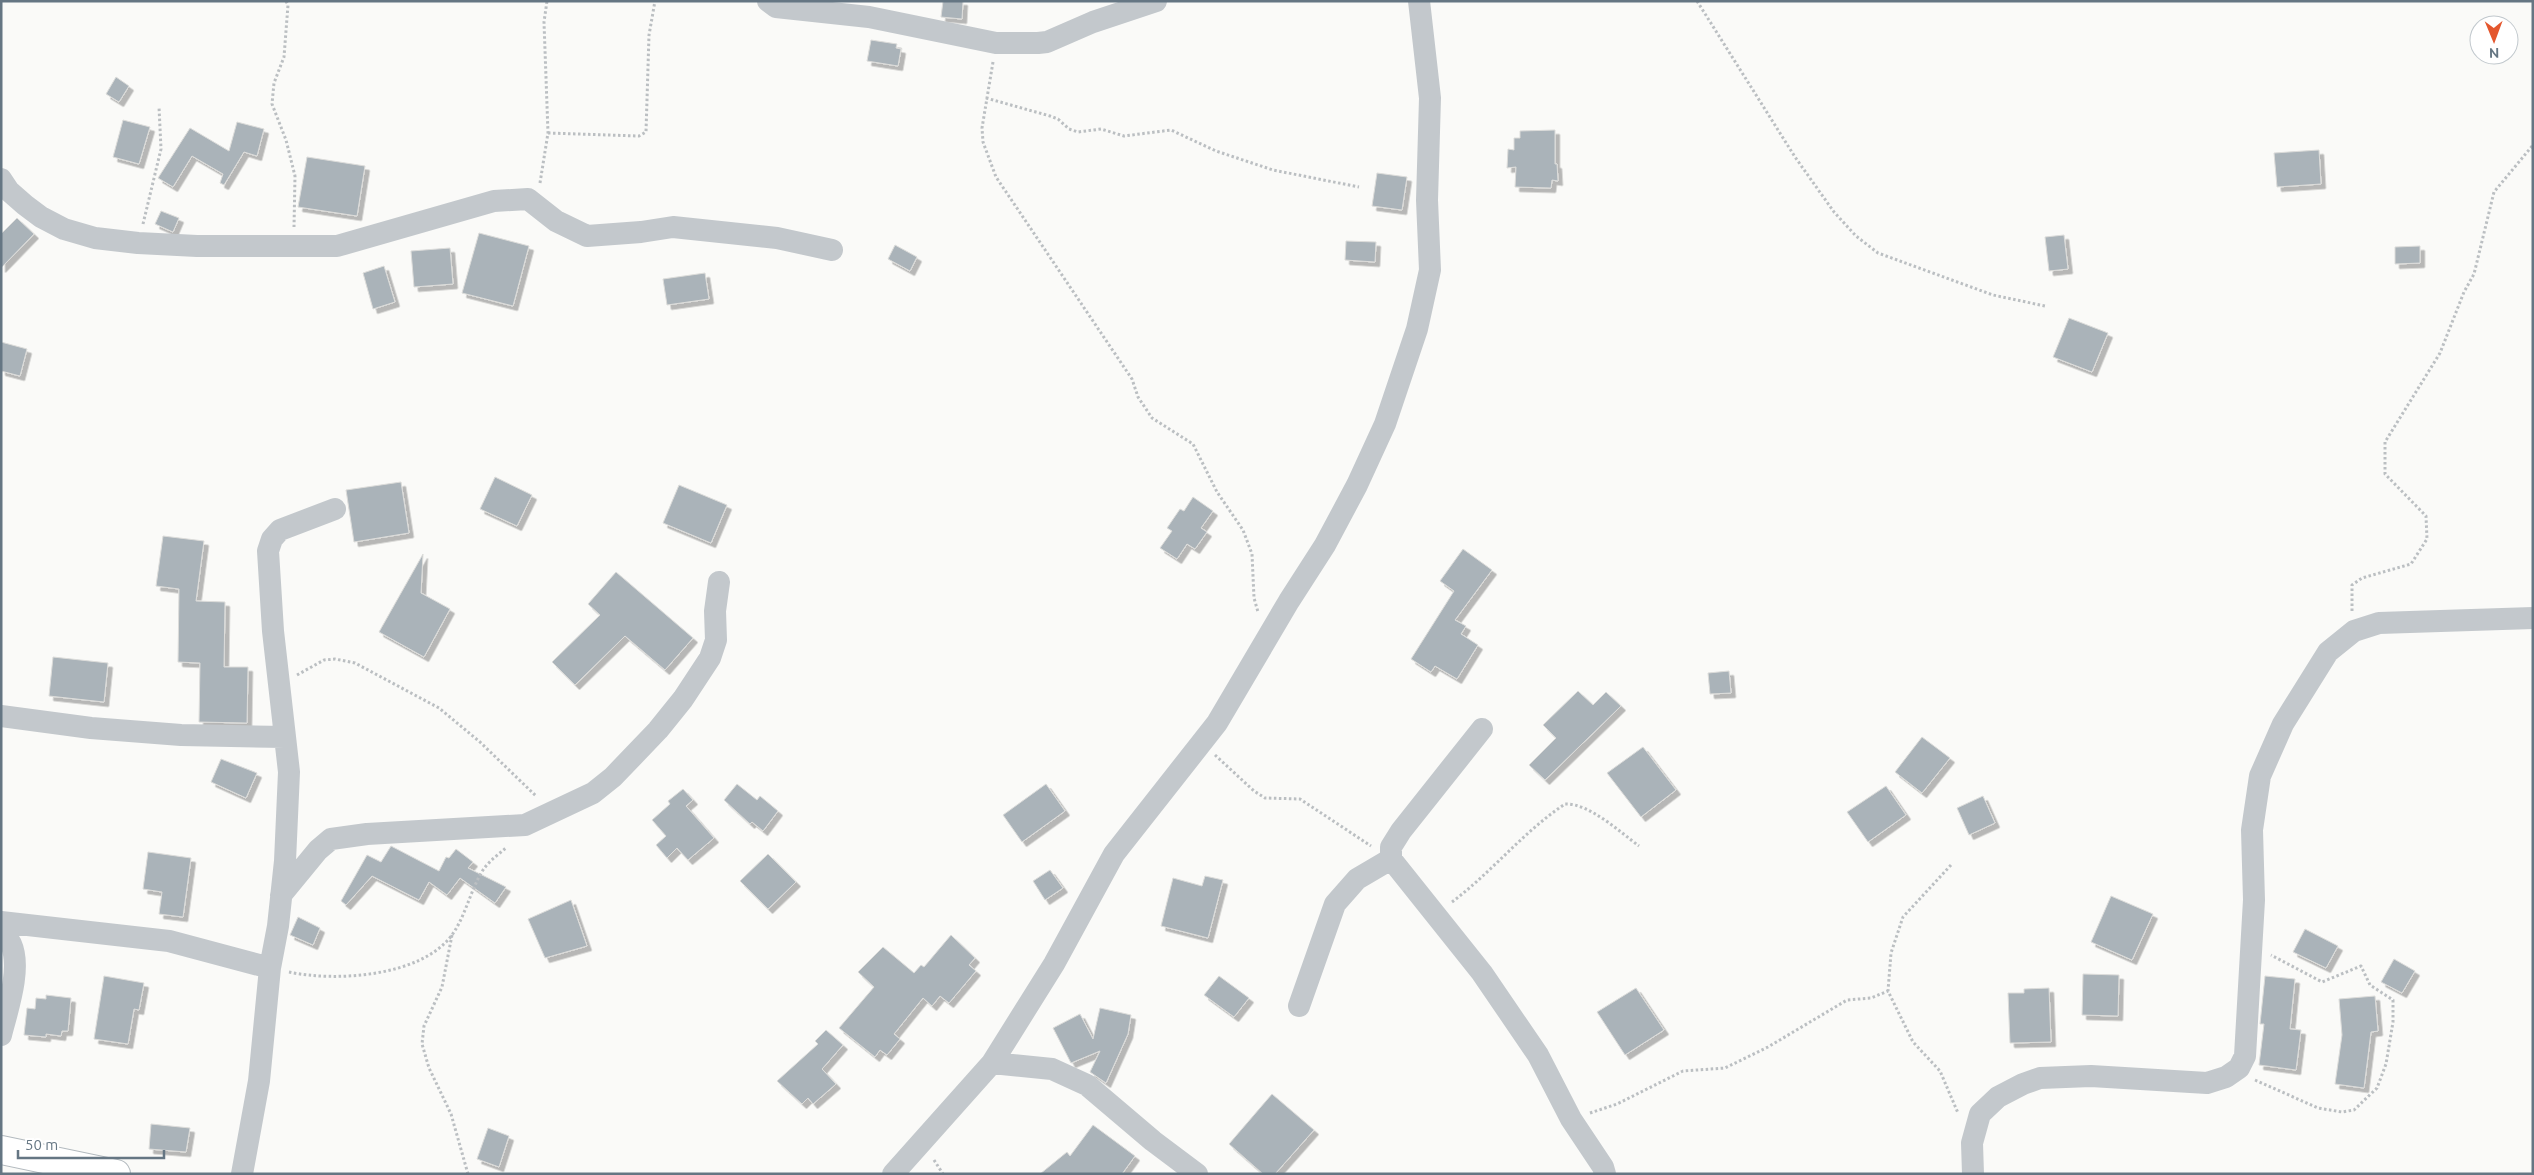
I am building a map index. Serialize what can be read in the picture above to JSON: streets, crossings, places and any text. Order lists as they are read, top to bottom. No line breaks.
{"scale_bar":"50 m","north":"bottom"}
